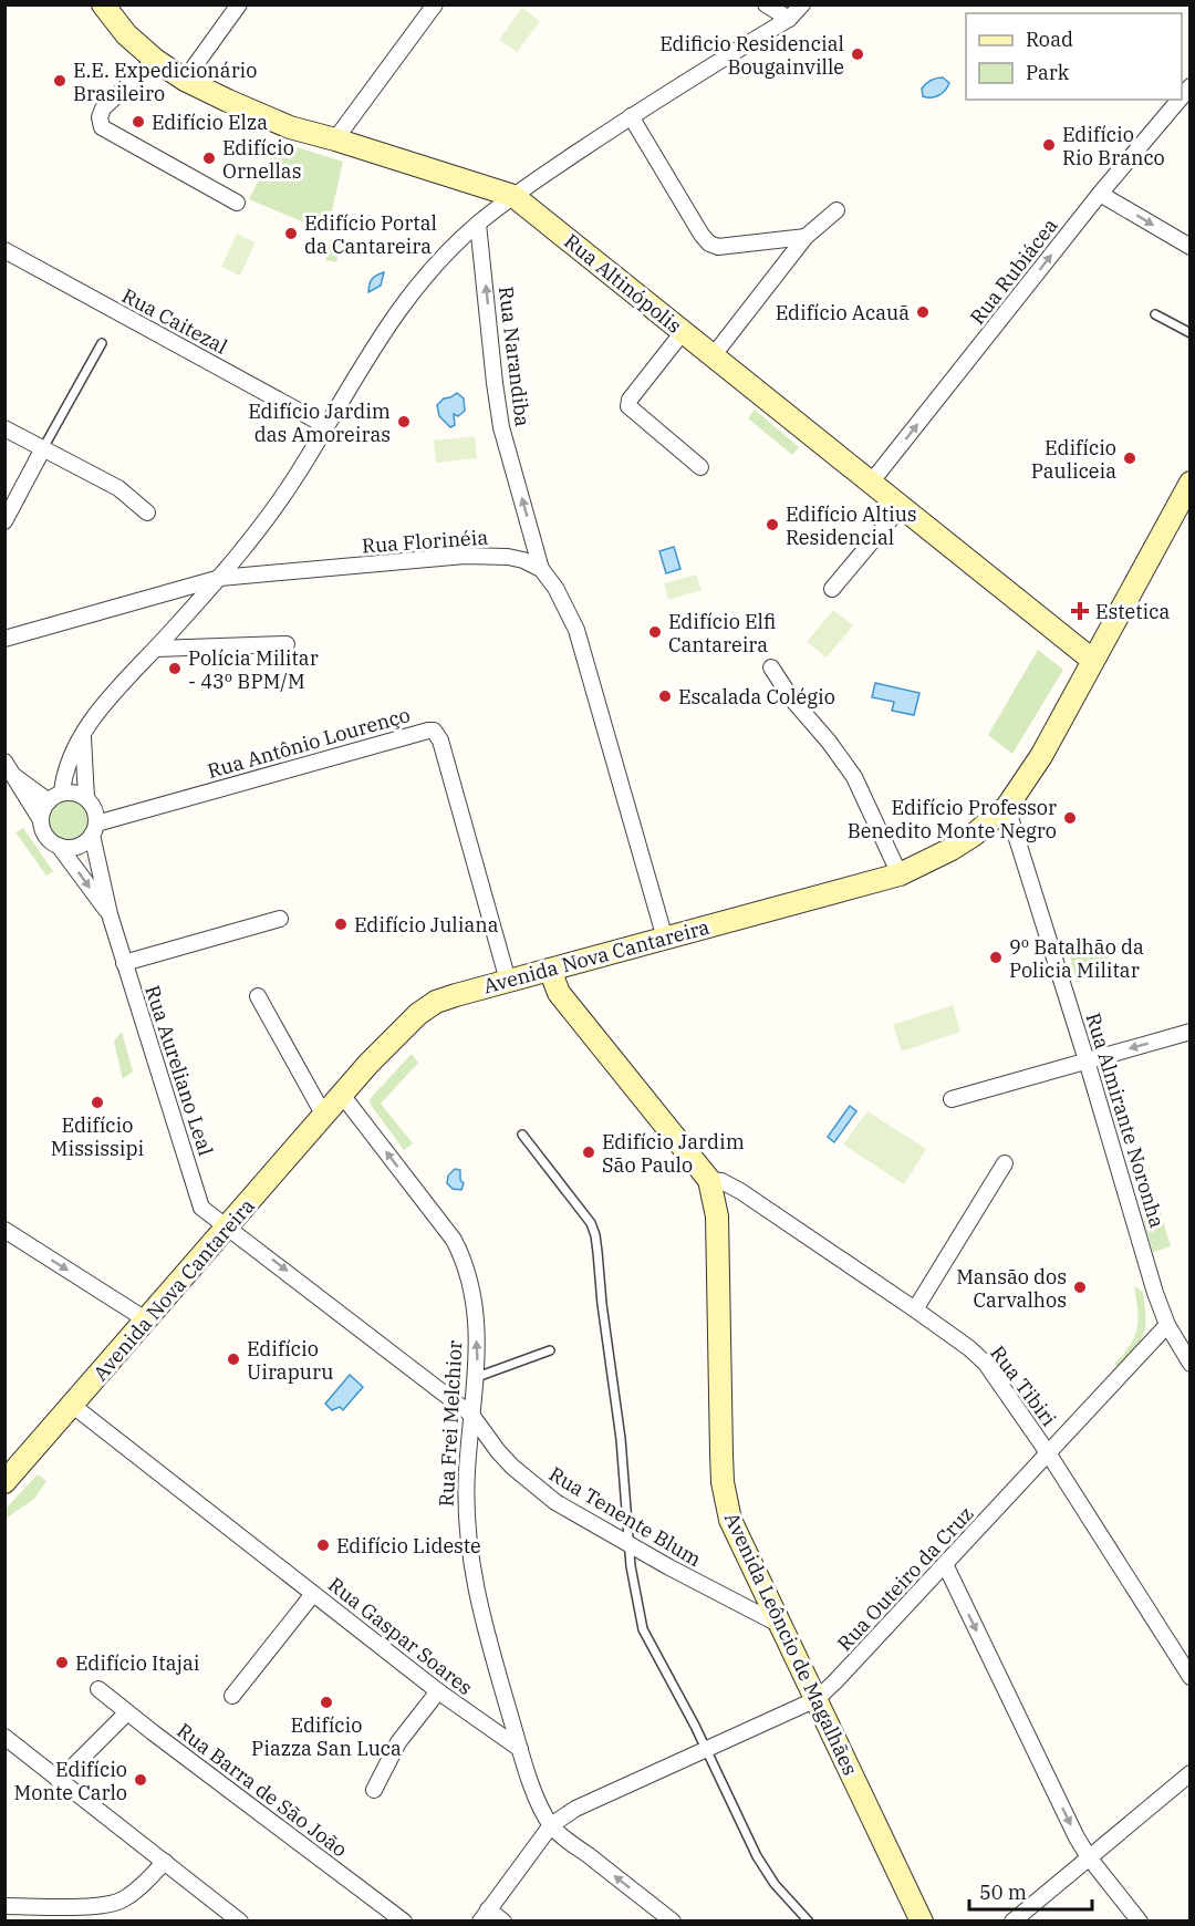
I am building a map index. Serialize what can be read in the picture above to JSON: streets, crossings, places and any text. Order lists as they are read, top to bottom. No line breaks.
{"streets":{"main road":["Rua Altinópolis","Avenida Nova Cantareira","Avenida Leôncio de Magalhães"],"street":["Rua Rubiácea","Rua Caitezal","Rua Narandiba","Rua Florinéia","Rua Antônio Lourenço","Rua Aureliano Leal","Rua Almirante Noronha","Rua Tibiri","Rua Frei Melchior","Rua Tenente Blum","Rua Outeiro da Cruz","Rua Gaspar Soares","Rua Barra de São João"]},"crossings":[["Rua Rubiácea","Rua Altinópolis"],["Rua Altinópolis","Avenida Nova Cantareira"],["Rua Narandiba","Rua Florinéia"],["Rua Antônio Lourenço","Avenida Nova Cantareira"],["Rua Antônio Lourenço","Rua Aureliano Leal"],["Avenida Nova Cantareira","Rua Aureliano Leal"],["Avenida Nova Cantareira","Rua Almirante Noronha"],["Avenida Nova Cantareira","Rua Frei Melchior"],["Avenida Nova Cantareira","Rua Gaspar Soares"],["Avenida Nova Cantareira","Avenida Leôncio de Magalhães"],["Rua Aureliano Leal","Rua Frei Melchior"],["Rua Aureliano Leal","Rua Tenente Blum"],["Rua Almirante Noronha","Rua Outeiro da Cruz"],["Rua Tibiri","Rua Outeiro da Cruz"],["Rua Tibiri","Avenida Leôncio de Magalhães"],["Rua Frei Melchior","Rua Tenente Blum"],["Rua Frei Melchior","Rua Gaspar Soares"],["Rua Tenente Blum","Avenida Leôncio de Magalhães"],["Rua Outeiro da Cruz","Avenida Leôncio de Magalhães"]],"one_way":["Rua Rubiácea","Rua Narandiba","Rua Aureliano Leal","Rua Frei Melchior"],"places":{"other":["Edificio Residencial Bougainville","E.E. Expedicionário Brasileiro","Edifício Elza","Edifício Rio Branco","Edifício Ornellas","Edifício Portal da Cantareira","Edifício Acauã","Edifício Jardim das Amoreiras","Edifício Pauliceia","Edifício Altius Residencial","Edifício Elfi Cantareira","Polícia Militar - 43º BPM/M","Escalada Colégio","Edifício Professor Benedito Monte Negro","Edifício Juliana","9º Batalhão da Policia Militar","Edifício Mississipi","Edifício Jardim São Paulo","Mansão dos Carvalhos","Edifício Uirapuru","Edifício Lideste","Edifício Itajai","Edifício Piazza San Luca","Edifício Monte Carlo"],"health":["Estetica"]},"legend":["Road","Park"],"scale_bar":"50 m"}
